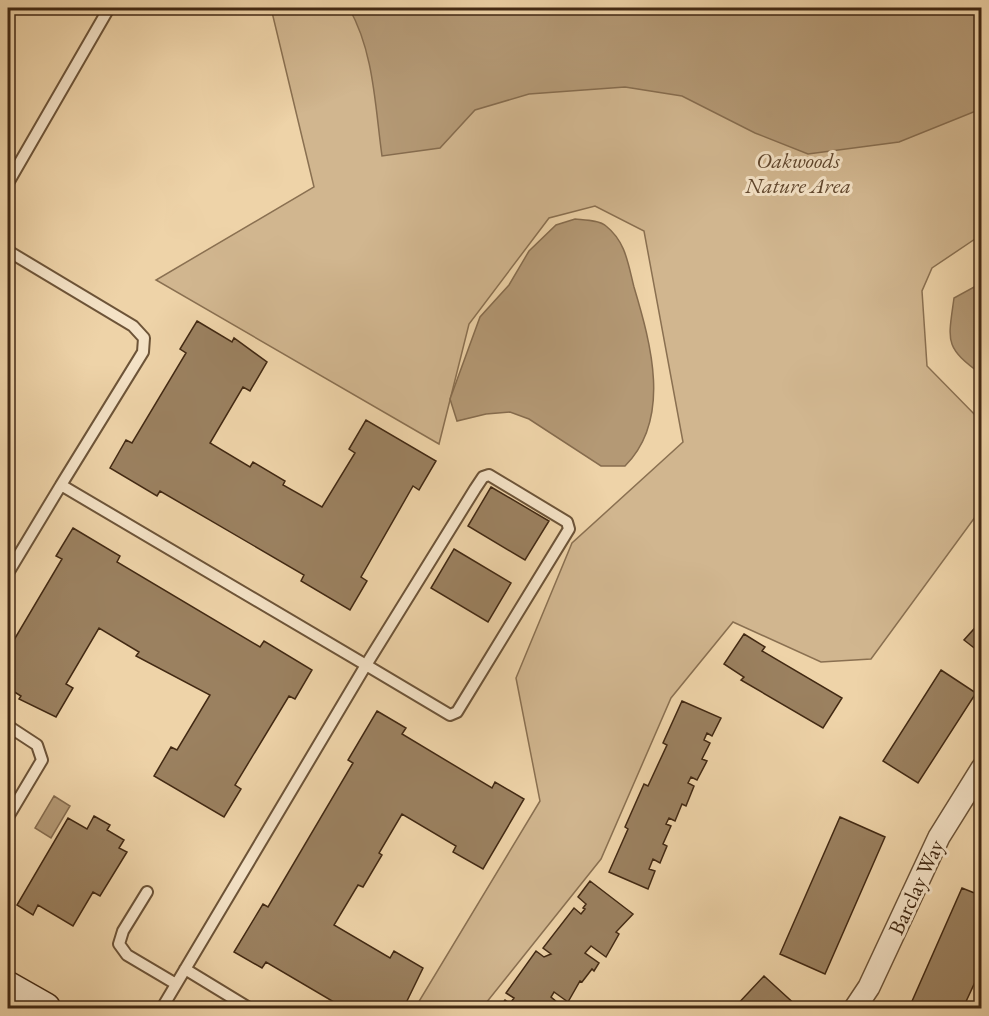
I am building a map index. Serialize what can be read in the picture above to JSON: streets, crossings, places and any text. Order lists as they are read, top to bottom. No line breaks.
{"streets":{"street":["Barclay Way"]},"parks":["Oakwoods Nature Area"]}
